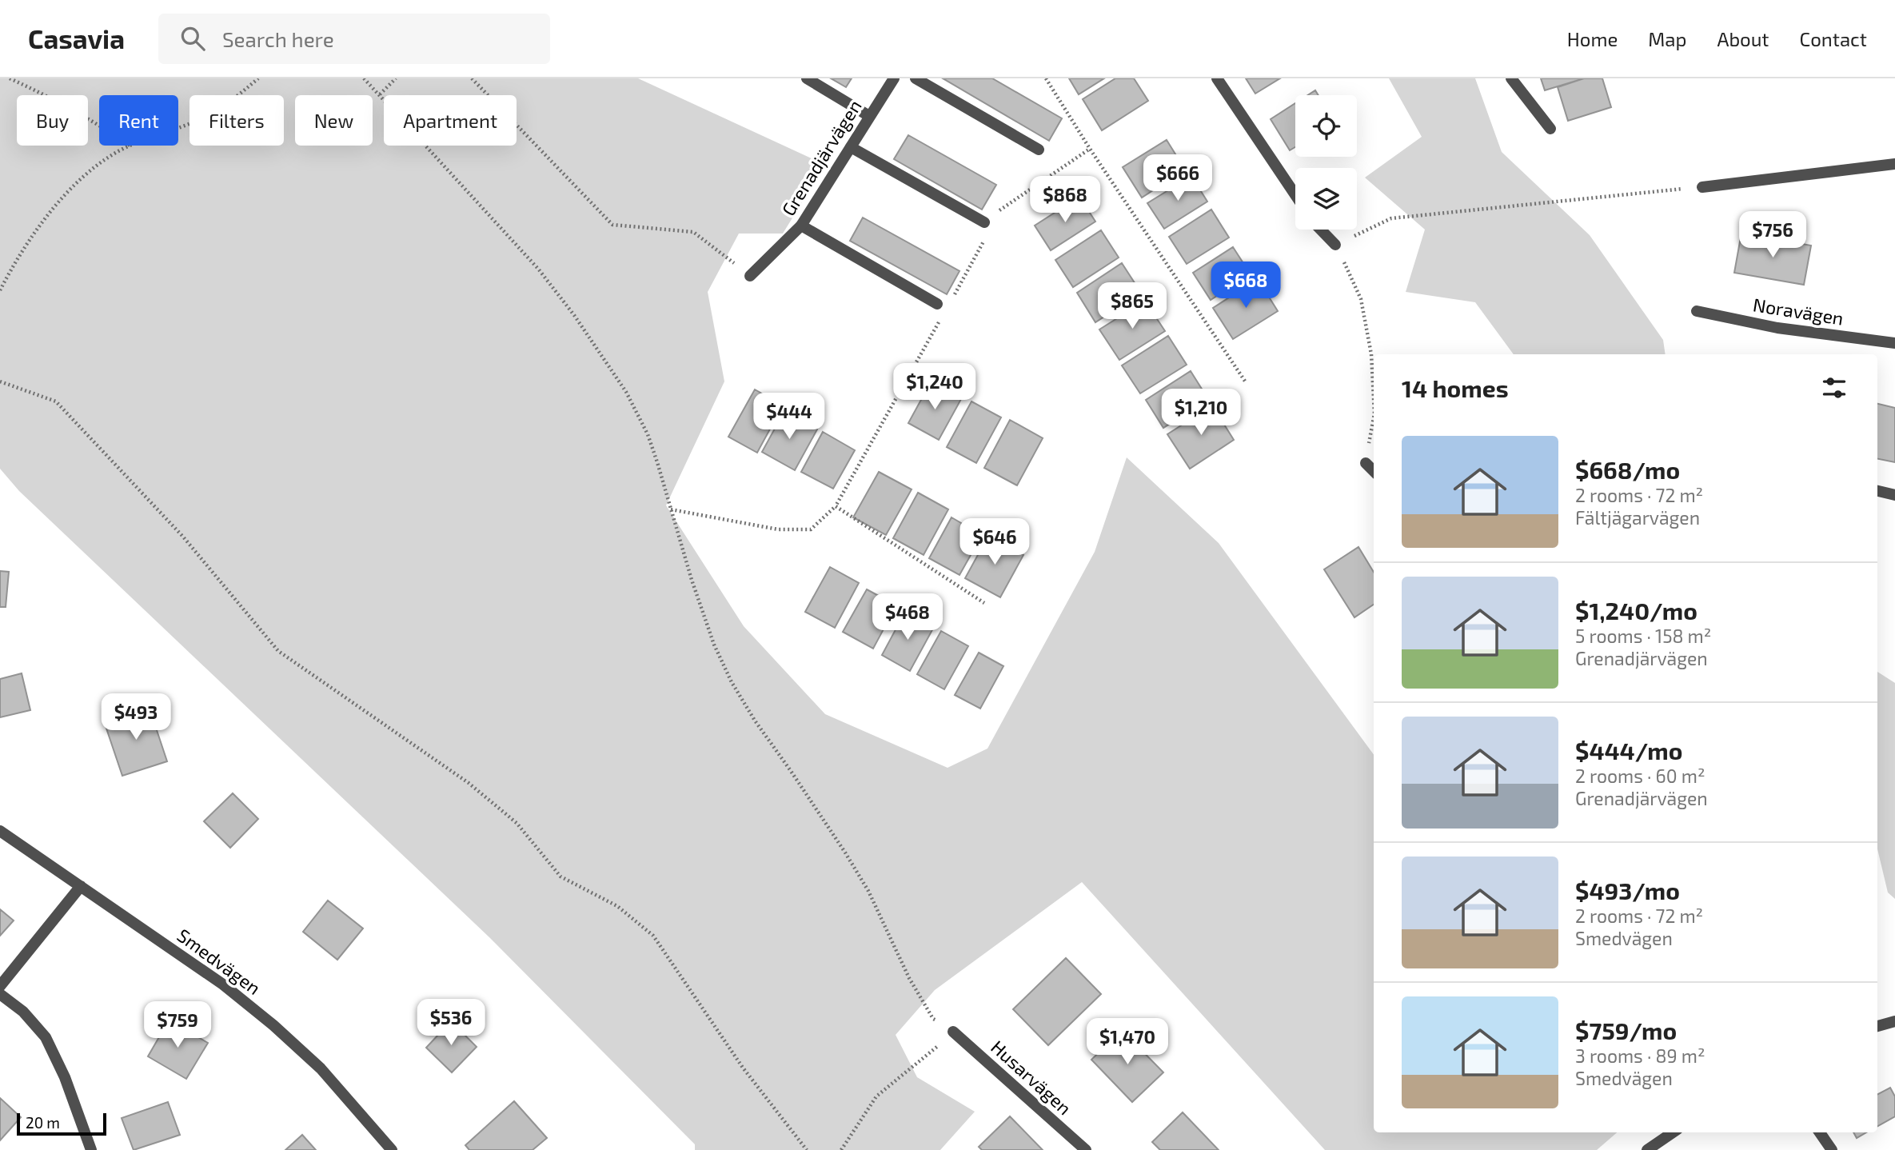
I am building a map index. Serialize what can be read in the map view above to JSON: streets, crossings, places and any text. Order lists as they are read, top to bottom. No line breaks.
{"streets":{"street":["Grenadjärvägen","Noravägen","Smedvägen","Husarvägen"]},"scale_bar":"20 m","page":{"header":"Casavia","search":"Search here","nav":["Home","Map","About","Contact"],"chip":["Buy","Rent","Filters","New","Apartment"],"price":["$666","$868","$756","$668","$865","$1,240","$1,210","$444","$646","$468","$493","$536","$759","$1,470"],"heading":"14 homes","list":[{"name":"$668/mo","note":"2 rooms · 72 m² · Fältjägarvägen"},{"name":"$1,240/mo","note":"5 rooms · 158 m² · Grenadjärvägen"},{"name":"$444/mo","note":"2 rooms · 60 m² · Grenadjärvägen"},{"name":"$493/mo","note":"2 rooms · 72 m² · Smedvägen"},{"name":"$759/mo","note":"3 rooms · 89 m² · Smedvägen"}],"scale":"20 m"}}
